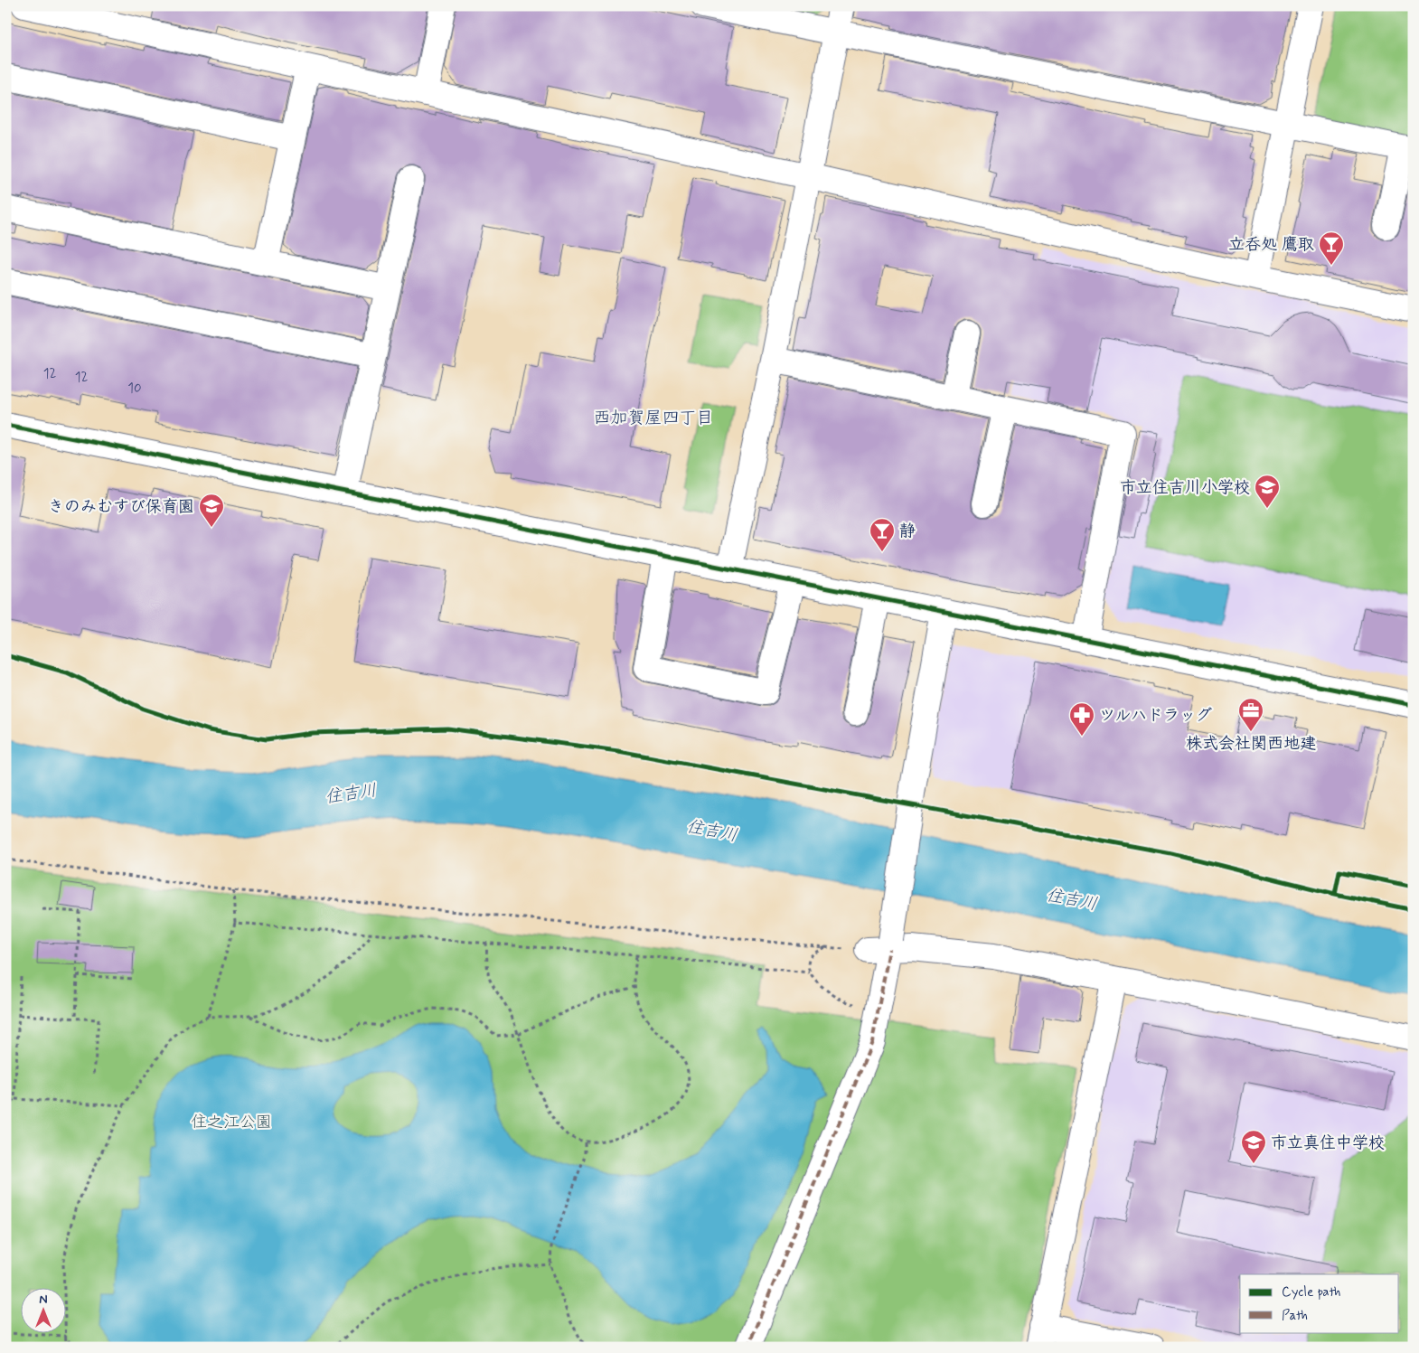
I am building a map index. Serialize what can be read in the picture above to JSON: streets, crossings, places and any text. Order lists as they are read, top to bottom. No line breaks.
{"districts":["西加賀屋四丁目"],"water":["住吉川"],"parks":["住之江公園"],"places":{"bar":["立呑処 鷹取","静"],"school or university":["市立住吉川小学校","きのみむすび保育園","市立真住中学校"],"office":["株式会社関西地建"],"pharmacy":["ツルハドラッグ"]},"house_numbers":["12","12","10"],"legend":["Cycle path","Path"],"north":"top"}
